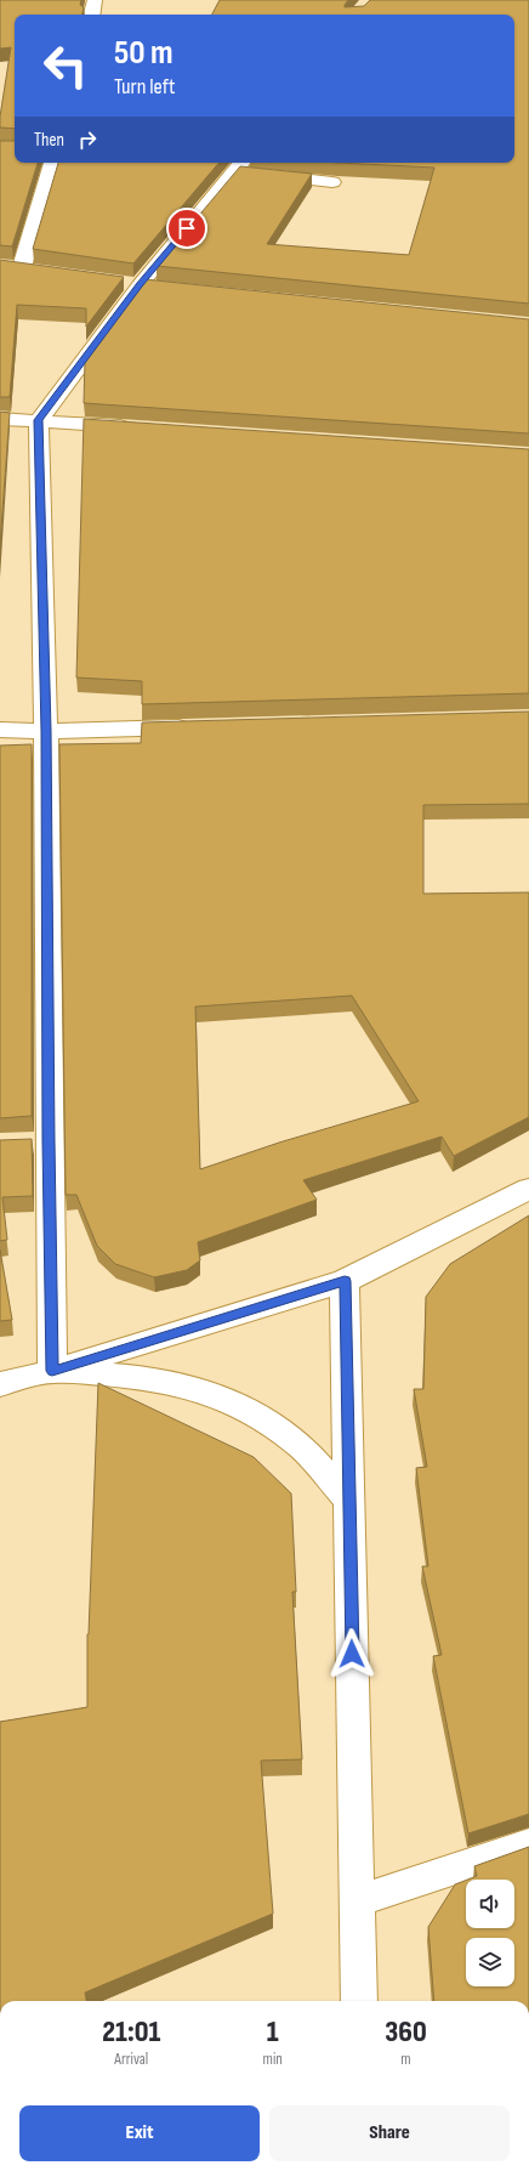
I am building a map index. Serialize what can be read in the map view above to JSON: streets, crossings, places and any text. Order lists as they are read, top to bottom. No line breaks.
{"page":{"turn":["50 m","Turn left"],"then":"Then","eta":["21:01","Arrival","1","min","360","m"],"buttons":["Exit","Share"]}}
